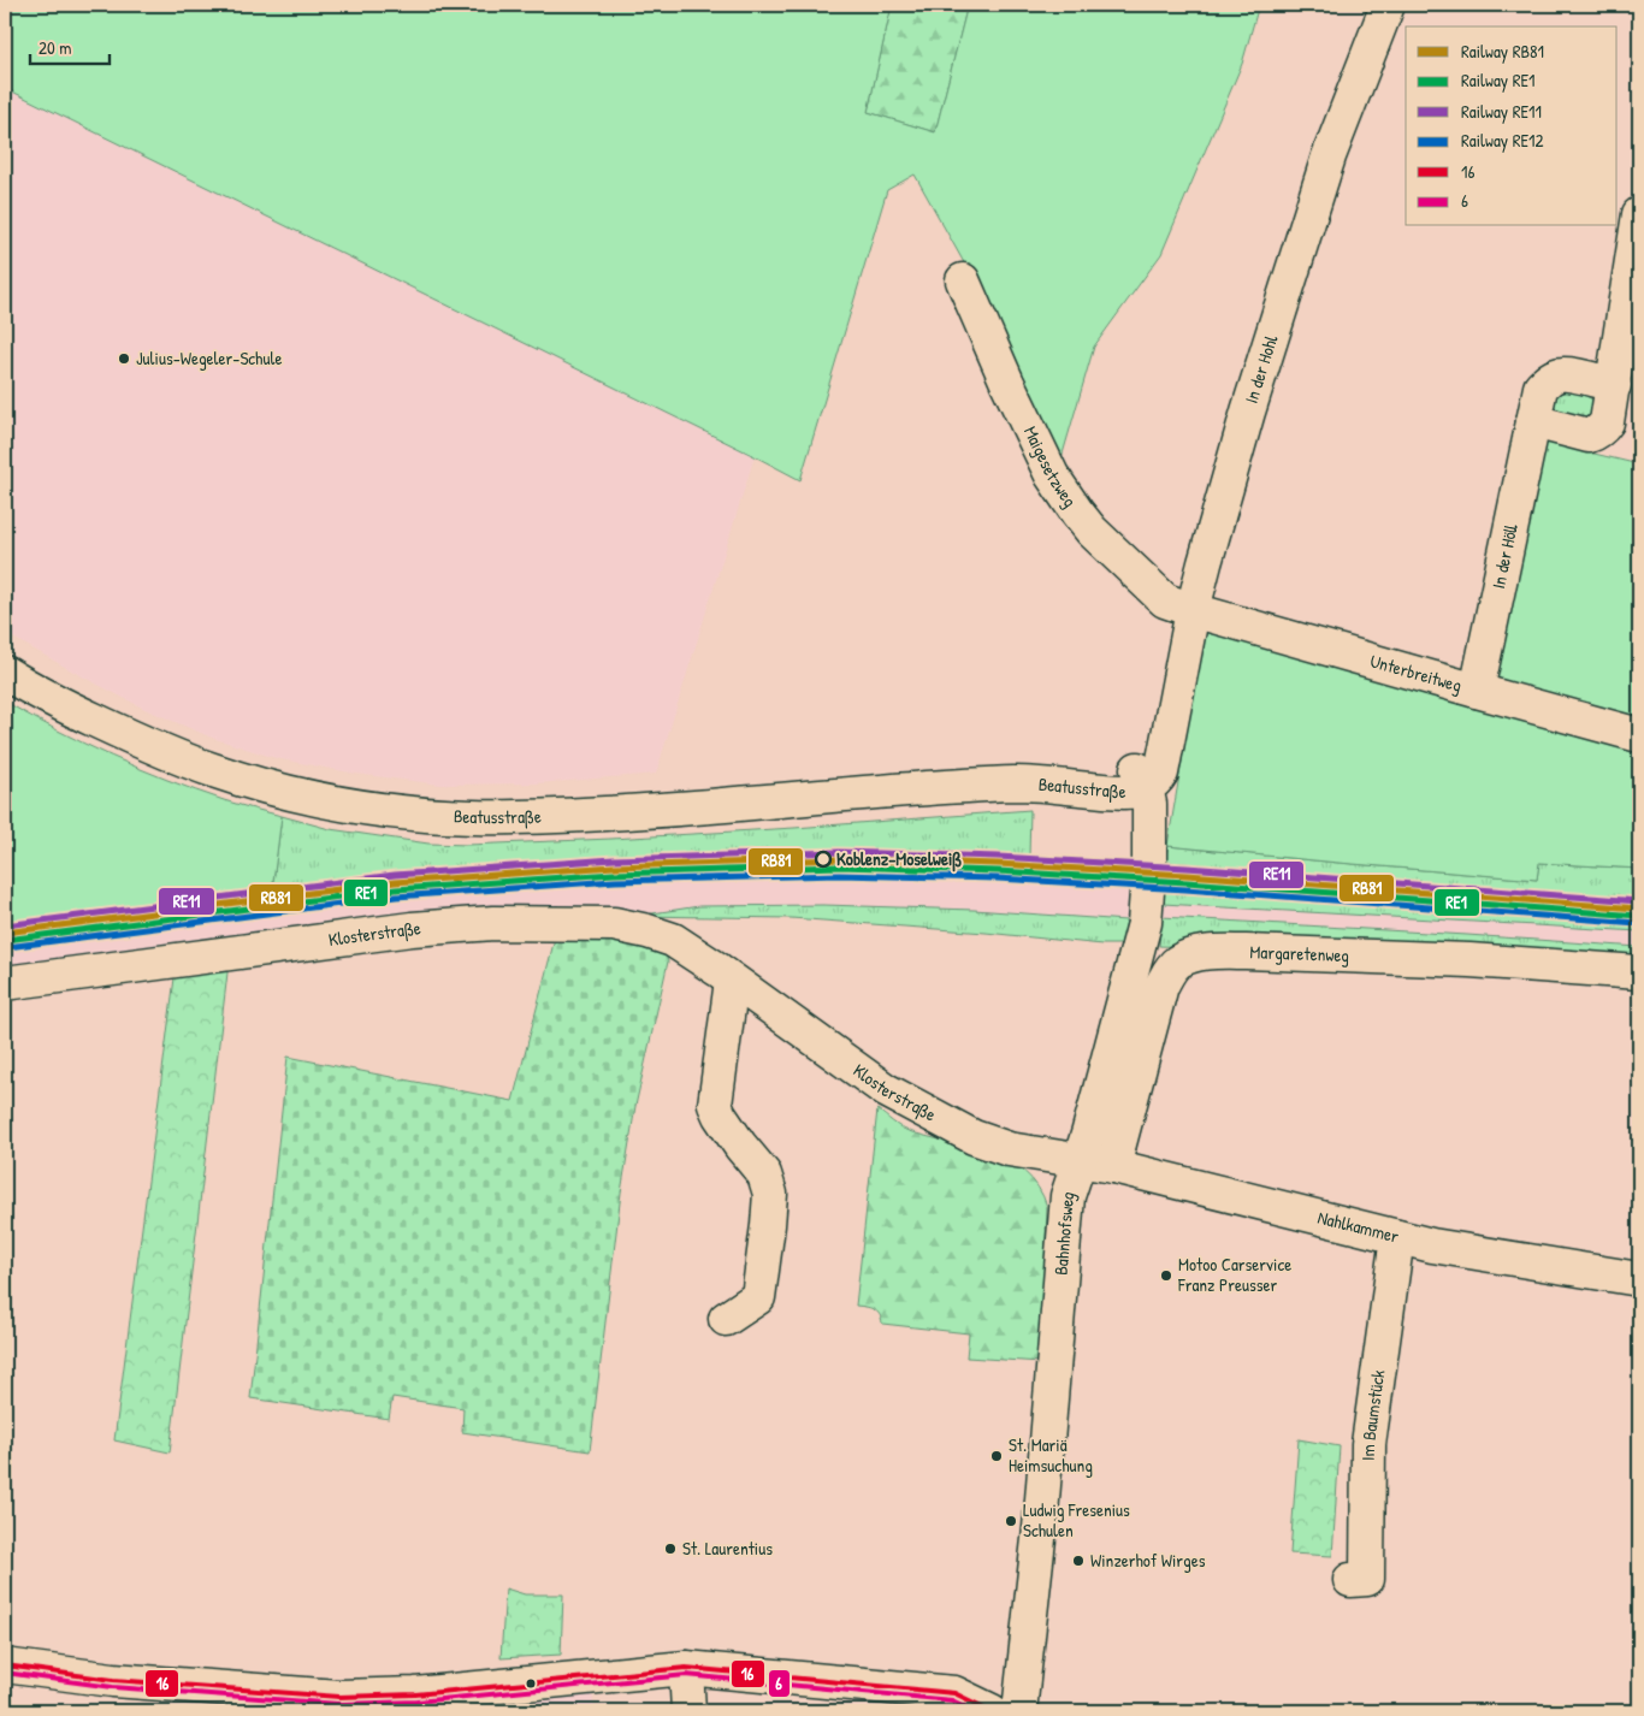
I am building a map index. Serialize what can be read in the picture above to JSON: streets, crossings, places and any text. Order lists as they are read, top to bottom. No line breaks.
{"streets":{"street":["In der Hohl","Maigesetzweg","In der Höll","Unterbreitweg","Beatusstraße","Klosterstraße","Margaretenweg","Nahlkammer","Bahnhofsweg","Im Baumstück"]},"crossings":[["In der Hohl","Maigesetzweg"],["In der Hohl","Unterbreitweg"],["In der Hohl","Beatusstraße"],["In der Hohl","Bahnhofsweg"],["Maigesetzweg","Unterbreitweg"],["In der Höll","Unterbreitweg"],["Beatusstraße","Bahnhofsweg"],["Klosterstraße","Nahlkammer"],["Klosterstraße","Bahnhofsweg"],["Margaretenweg","Nahlkammer"],["Nahlkammer","Bahnhofsweg"],["Nahlkammer","Im Baumstück"]],"places":["Julius-Wegeler-Schule","Koblenz-Moselweiß","Motoo Carservice Franz Preusser","St. Mariä Heimsuchung","Ludwig Fresenius Schulen","St. Laurentius","Winzerhof Wirges"],"lines":["rail line RE11","rail line RB81","rail line RE1","rail line RE12","transit line 16","transit line 6"],"legend":["Railway RB81","Railway RE1","Railway RE11","Railway RE12","16","6"],"scale_bar":"20 m"}
